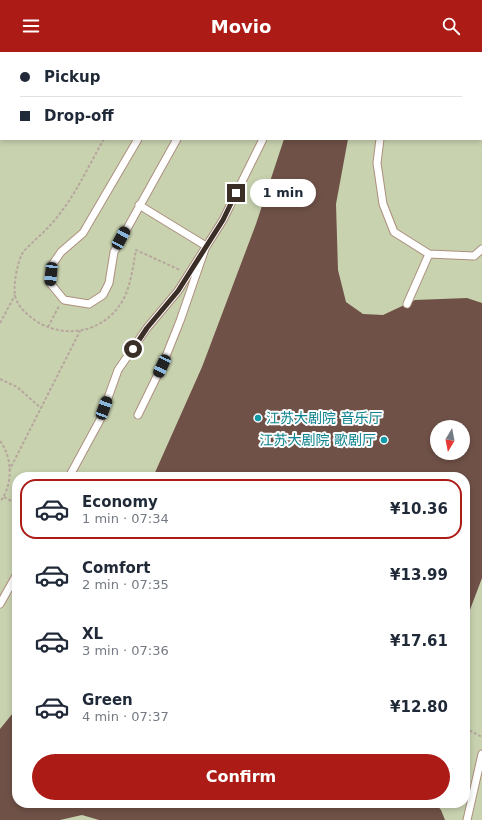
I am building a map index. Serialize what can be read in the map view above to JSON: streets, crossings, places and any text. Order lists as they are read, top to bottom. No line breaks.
{"places":["江苏大剧院 音乐厅","江苏大剧院 歌剧厅"],"north":"bottom","page":{"header":"Movio","banner":["Pickup","Drop-off"],"bubble":"1 min","list":[{"name":"Economy","note":"1 min · 07:34","value":"¥10.36"},{"name":"Comfort","note":"2 min · 07:35","value":"¥13.99"},{"name":"XL","note":"3 min · 07:36","value":"¥17.61"},{"name":"Green","note":"4 min · 07:37","value":"¥12.80"}],"buttons":"Confirm"}}
